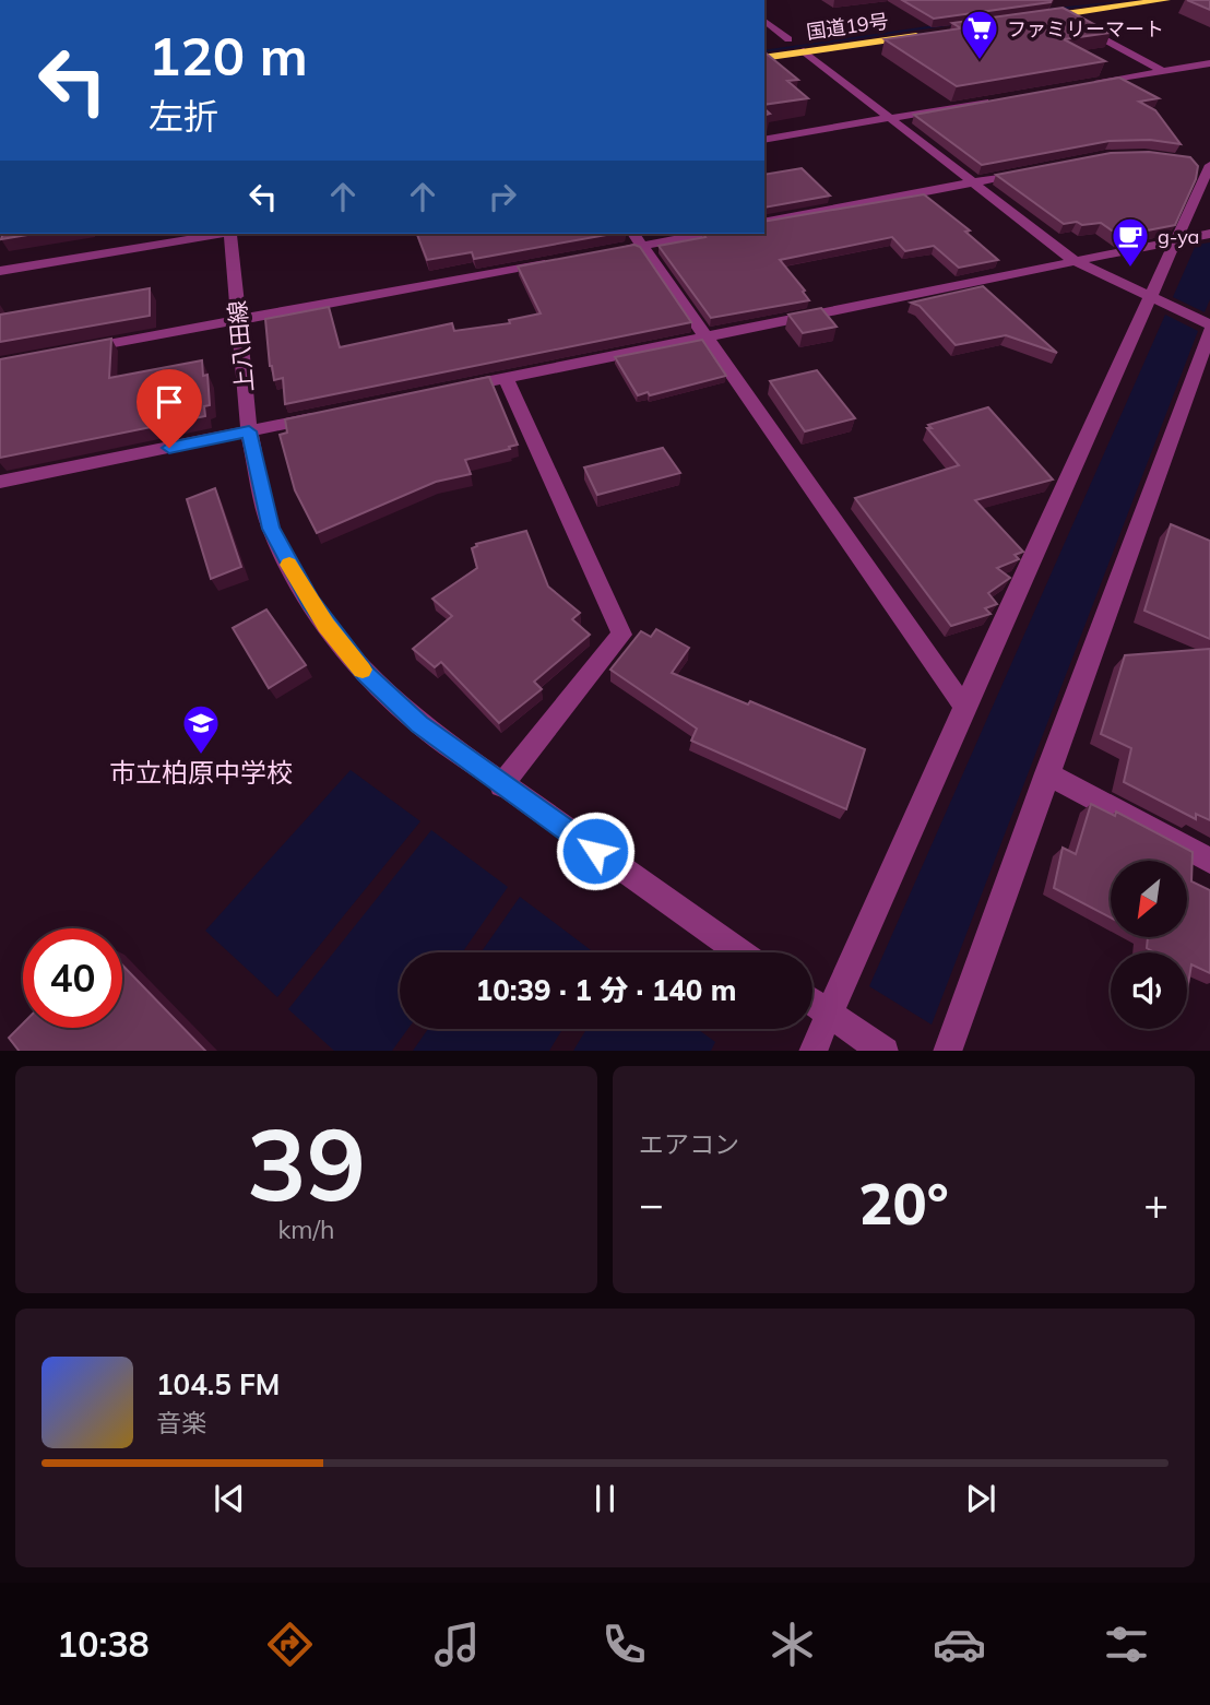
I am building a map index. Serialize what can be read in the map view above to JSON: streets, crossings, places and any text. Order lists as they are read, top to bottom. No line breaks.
{"streets":{"highway":["国道19号"],"street":["上八田線"]},"places":{"supermarket":["ファミリーマート"],"cafe":["g-ya"],"school or university":["市立柏原中学校"]},"north":"bottom left","page":{"turn":["120 m","左折"],"limit":"40","trip":"10:39 · 1 分 · 140 m","tile":[["39","km/h"],"エアコン"],"heat":["−","20°","+"],"song":["104.5 FM","音楽"],"tabs":"10:38"}}
